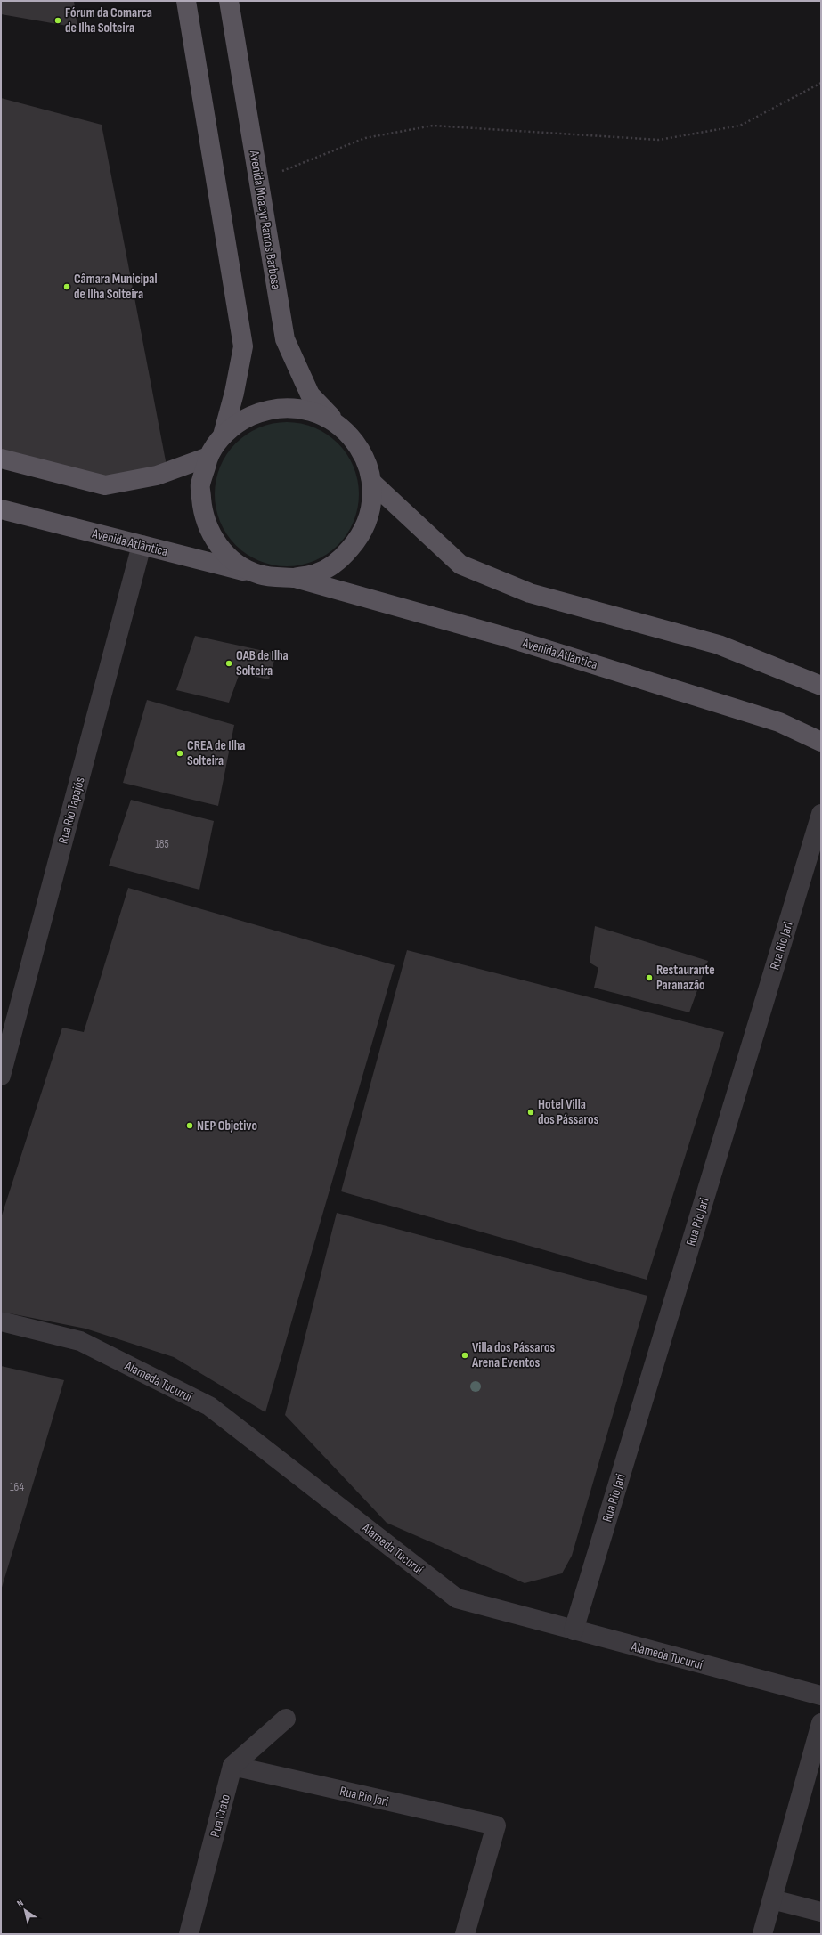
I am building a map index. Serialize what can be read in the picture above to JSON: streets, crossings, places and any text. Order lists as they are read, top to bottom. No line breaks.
{"streets":{"main road":["Avenida Moacyr Ramos Barbosa","Avenida Atlântica"],"street":["Rua Rio Tapajós","Rua Rio Jari","Alameda Tucuruí","Rua Crato"]},"crossings":[["Avenida Atlântica","Rua Rio Tapajós"],["Rua Rio Jari","Alameda Tucuruí"],["Rua Rio Jari","Rua Crato"]],"places":["Fórum da Comarca de Ilha Solteira","Câmara Municipal de Ilha Solteira","OAB de Ilha Solteira","CREA de Ilha Solteira","Restaurante Paranazão","Hotel Villa dos Pássaros","NEP Objetivo","Villa dos Pássaros Arena Eventos"],"house_numbers":["185","164"],"north":"top left"}
